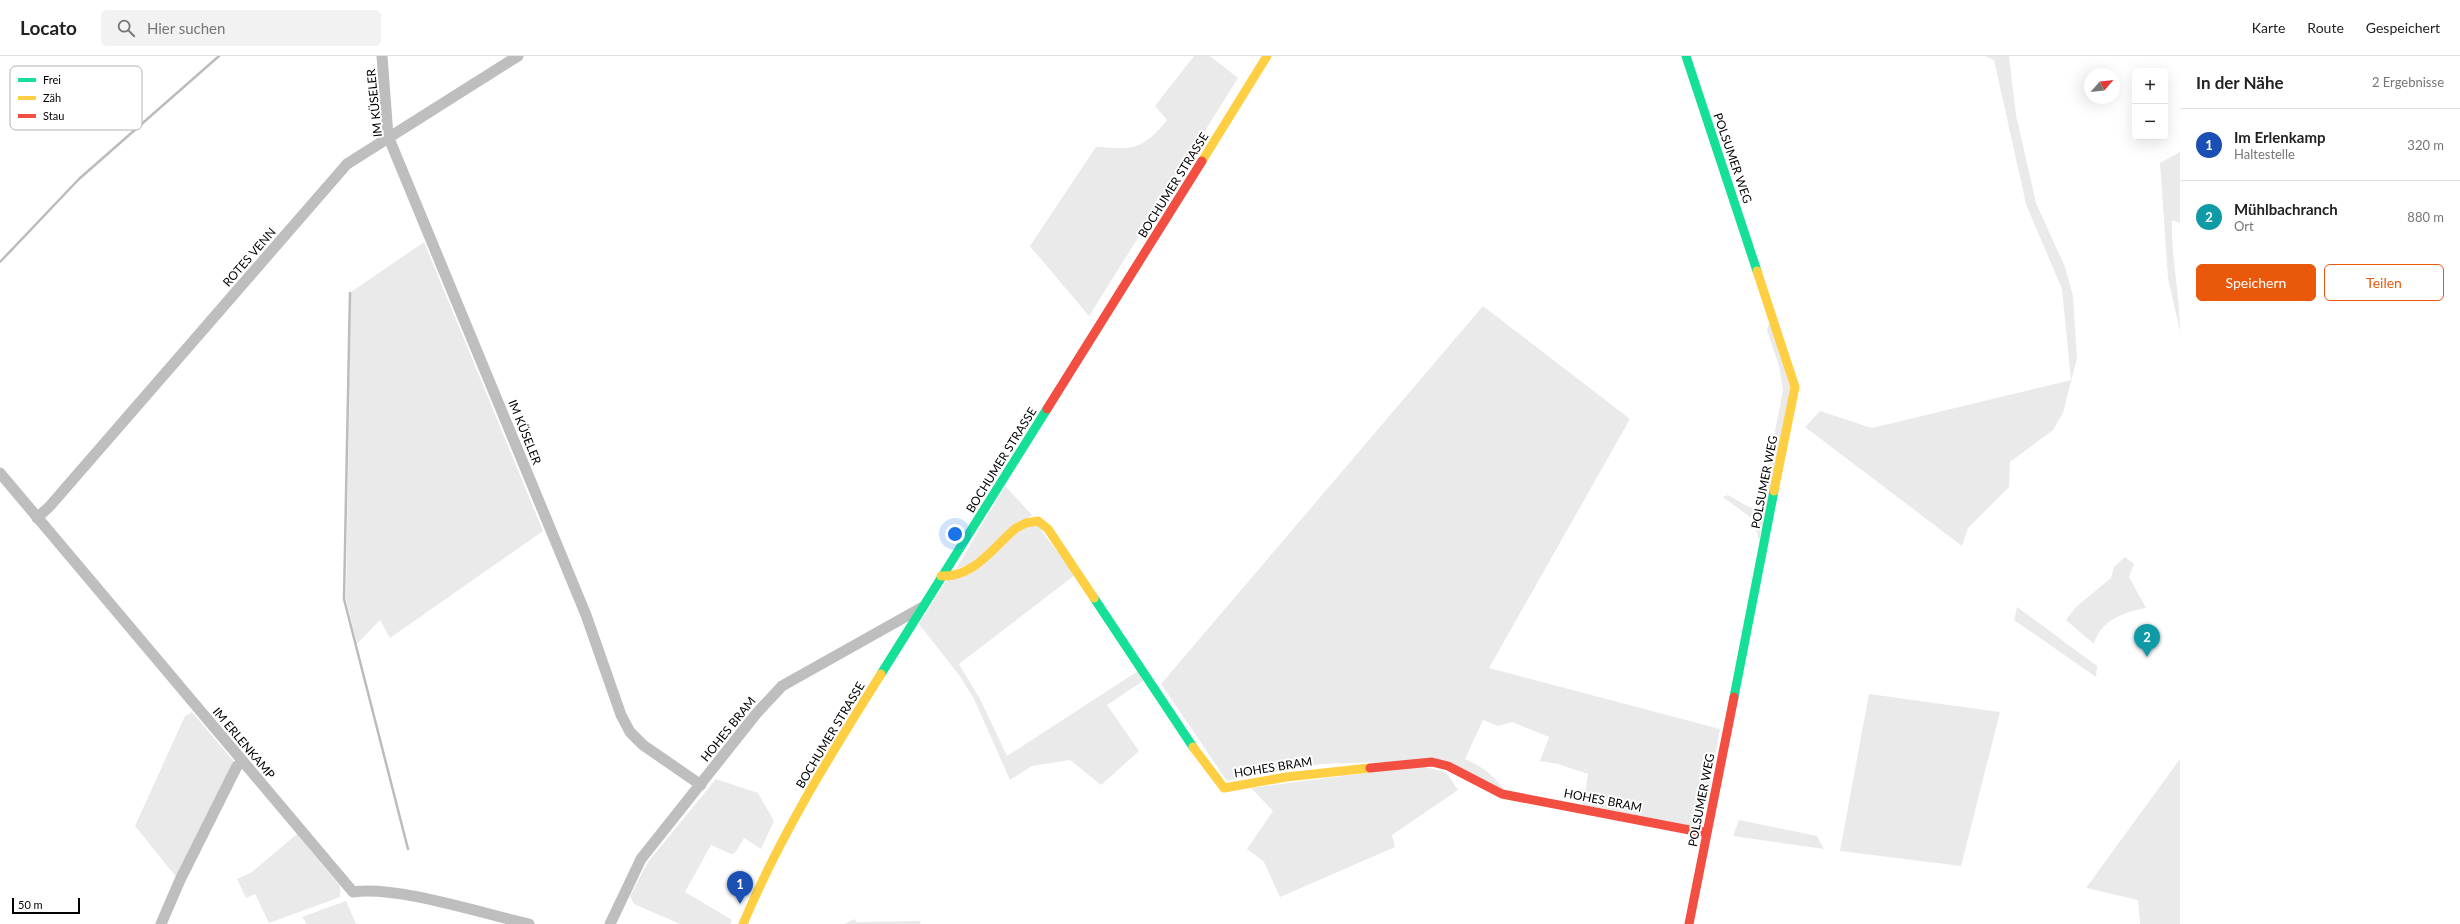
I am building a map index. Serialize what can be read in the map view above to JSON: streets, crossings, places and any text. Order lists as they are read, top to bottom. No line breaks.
{"streets":{"street":["IM KÜSELER","POLSUMER WEG","BOCHUMER STRASSE","ROTES VENN","HOHES BRAM","IM ERLENKAMP"]},"crossings":[["IM KÜSELER","ROTES VENN"],["IM KÜSELER","HOHES BRAM"],["POLSUMER WEG","HOHES BRAM"],["BOCHUMER STRASSE","HOHES BRAM"],["ROTES VENN","IM ERLENKAMP"]],"legend":["Frei","Zäh","Stau"],"scale_bar":"50 m","north":"top right","page":{"header":"Locato","search":"Hier suchen","nav":["Karte","Route","Gespeichert"],"heading":["In der Nähe","2 Ergebnisse"],"map_buttons":["+","−"],"list":[{"mark":"1","name":"Im Erlenkamp","note":"Haltestelle","value":"320 m"},{"mark":"2","name":"Mühlbachranch","note":"Ort","value":"880 m"}],"buttons":["Speichern","Teilen"],"pins":["2","1"],"scale":"50 m"}}
